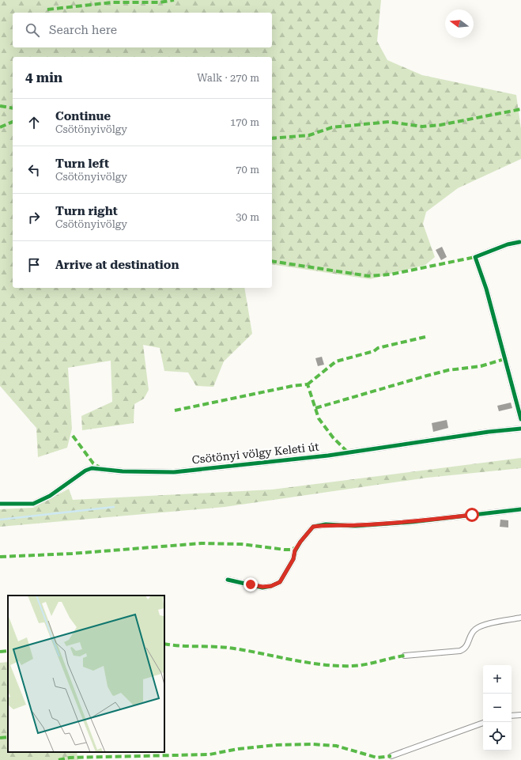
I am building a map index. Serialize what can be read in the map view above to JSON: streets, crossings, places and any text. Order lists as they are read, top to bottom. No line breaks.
{"streets":{"street":["Csötönyi völgy Keleti út"]},"north":"left","page":{"search":"Search here","heading":["4 min","Walk · 270 m"],"list":[["Continue","Csötönyivölgy","170 m"],["Turn left","Csötönyivölgy","70 m"],["Turn right","Csötönyivölgy","30 m"],"Arrive at destination"],"map_buttons":["+","−"]}}
